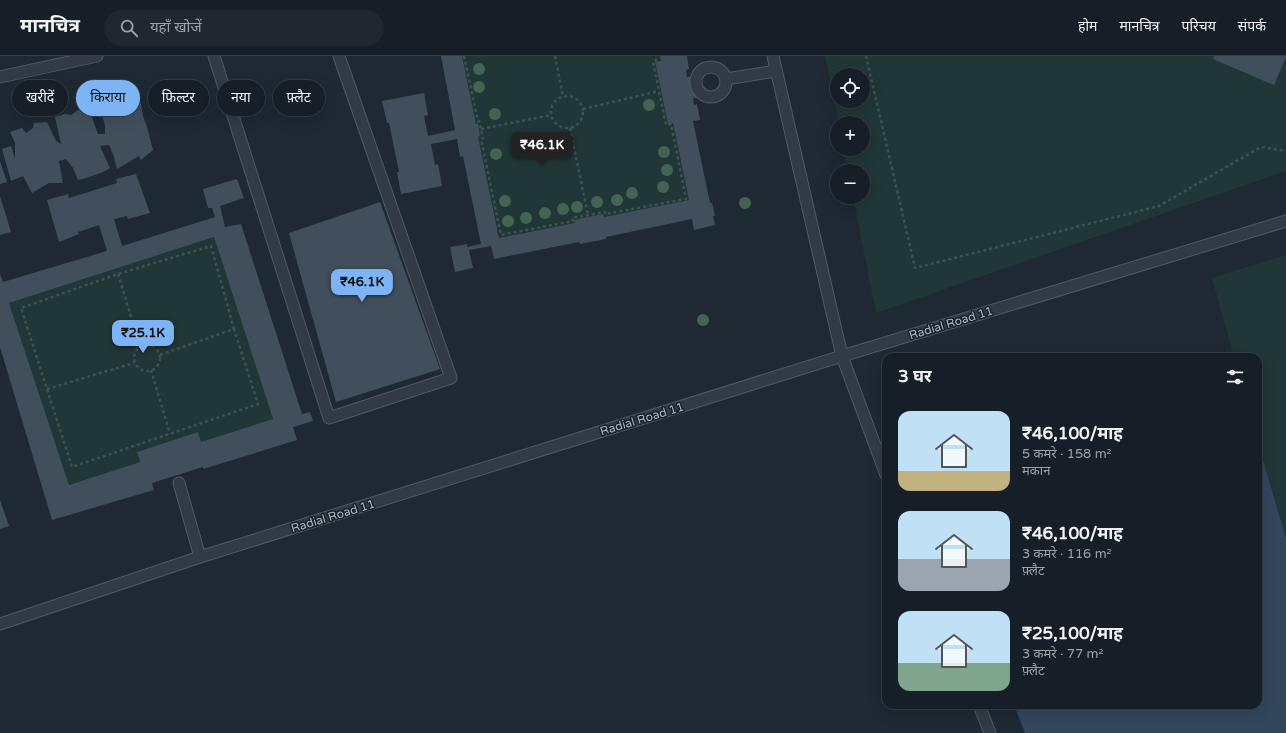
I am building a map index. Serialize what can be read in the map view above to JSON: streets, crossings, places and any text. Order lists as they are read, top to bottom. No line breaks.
{"streets":{"lane":["Radial Road 11"]},"page":{"header":"मानचित्र","search":"यहाँ खोजें","nav":["होम","मानचित्र","परिचय","संपर्क"],"map_buttons":["+","−"],"chip":["खरीदें","किराया","फ़िल्टर","नया","फ़्लैट"],"price":["₹46.1K","₹46.1K","₹25.1K"],"heading":"3 घर","list":[{"name":"₹46,100/माह","note":"5 कमरे · 158 m² · मकान"},{"name":"₹46,100/माह","note":"3 कमरे · 116 m² · फ़्लैट"},{"name":"₹25,100/माह","note":"3 कमरे · 77 m² · फ़्लैट"}]}}
